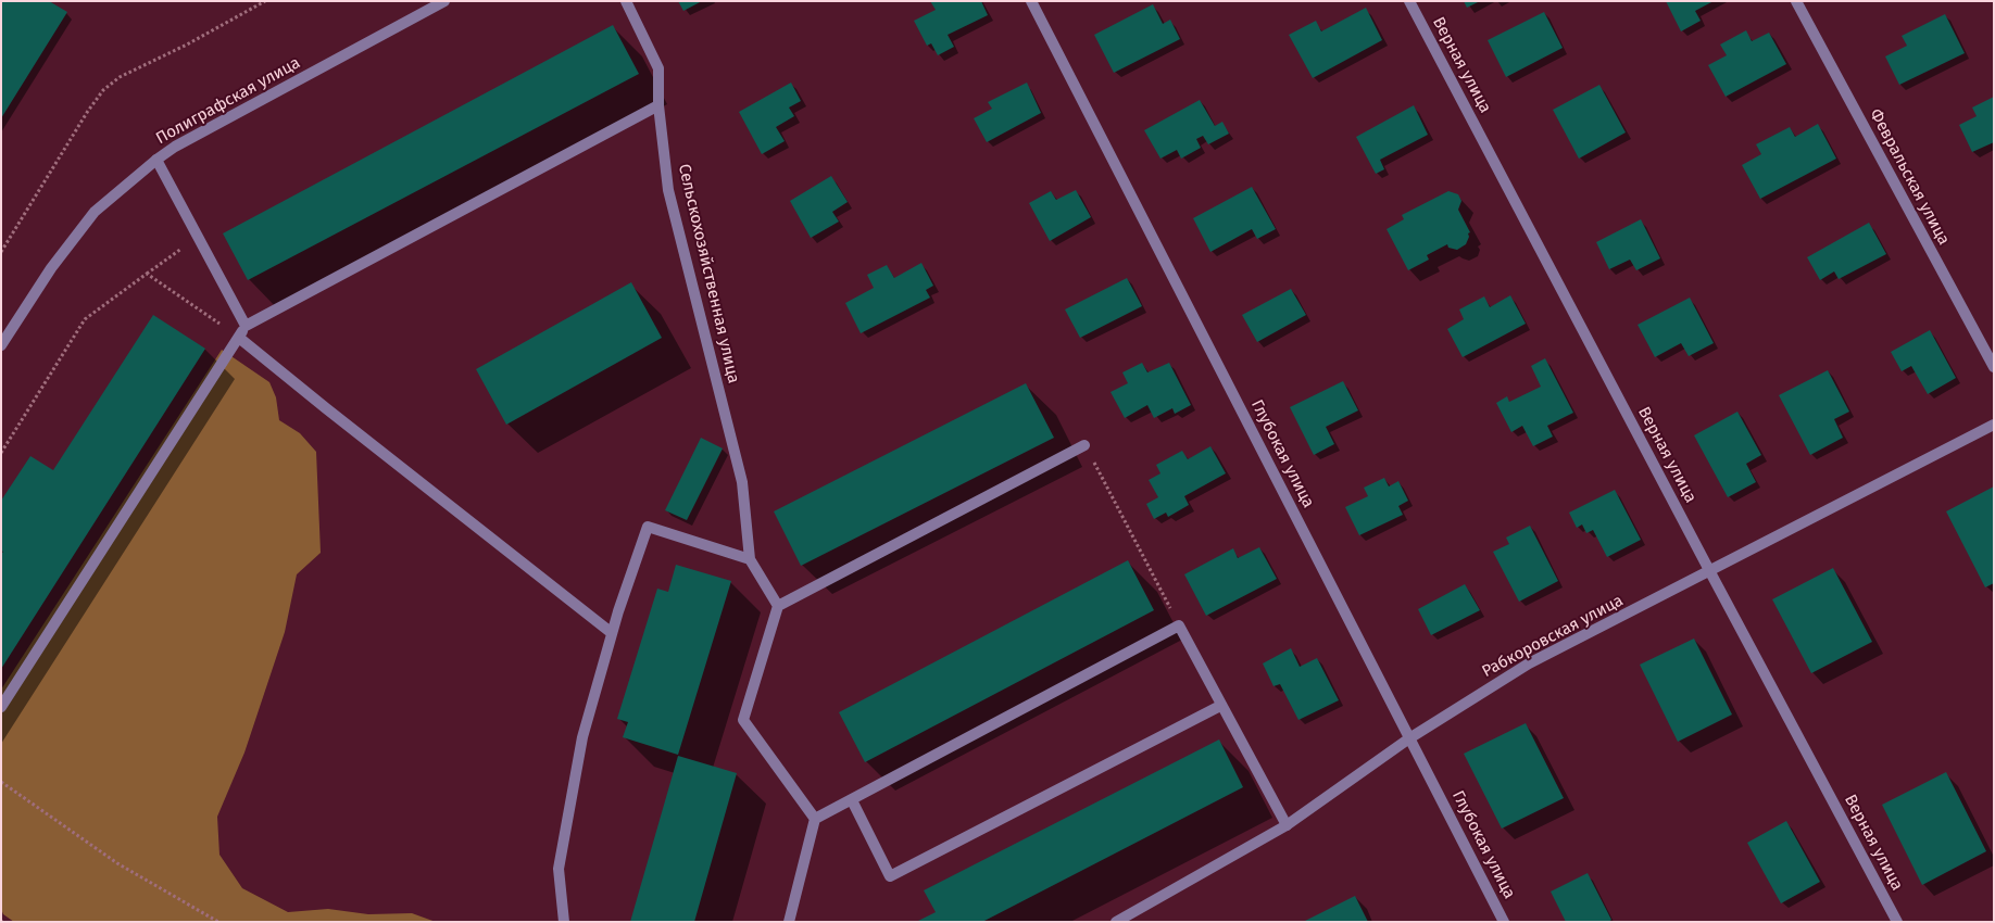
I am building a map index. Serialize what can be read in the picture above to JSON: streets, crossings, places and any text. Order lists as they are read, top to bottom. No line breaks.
{"streets":{"street":["Верная улица","Полиграфская улица","Февральская улица","Сельскохозяйственная улица","Глубокая улица","Рабкоровская улица"]},"crossings":[["Верная улица","Рабкоровская улица"],["Глубокая улица","Рабкоровская улица"]]}
